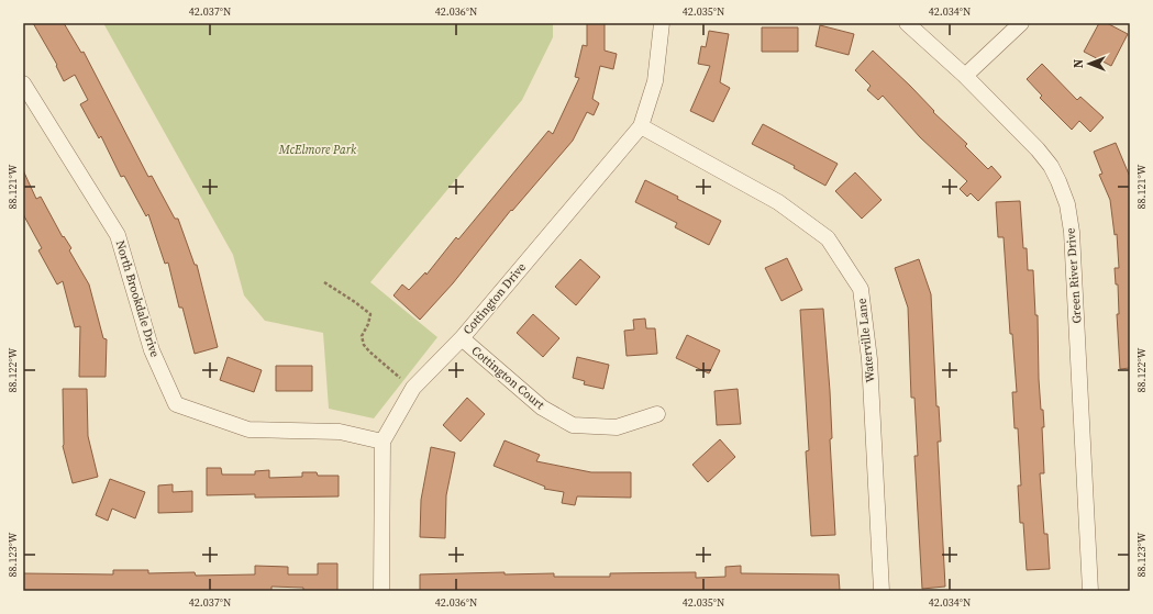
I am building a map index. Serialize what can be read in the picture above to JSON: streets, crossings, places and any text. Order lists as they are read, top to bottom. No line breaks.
{"streets":{"street":["Green River Drive","North Brookdale Drive","Cottington Drive","Waterville Lane","Cottington Court"]},"crossings":[["North Brookdale Drive","Cottington Drive"],["Cottington Drive","Waterville Lane"],["Cottington Drive","Cottington Court"]],"parks":["McElmore Park"],"north":"left","coordinates":["42.037°N","42.036°N","42.035°N","42.034°N","88.121°W","88.122°W","88.123°W"]}
